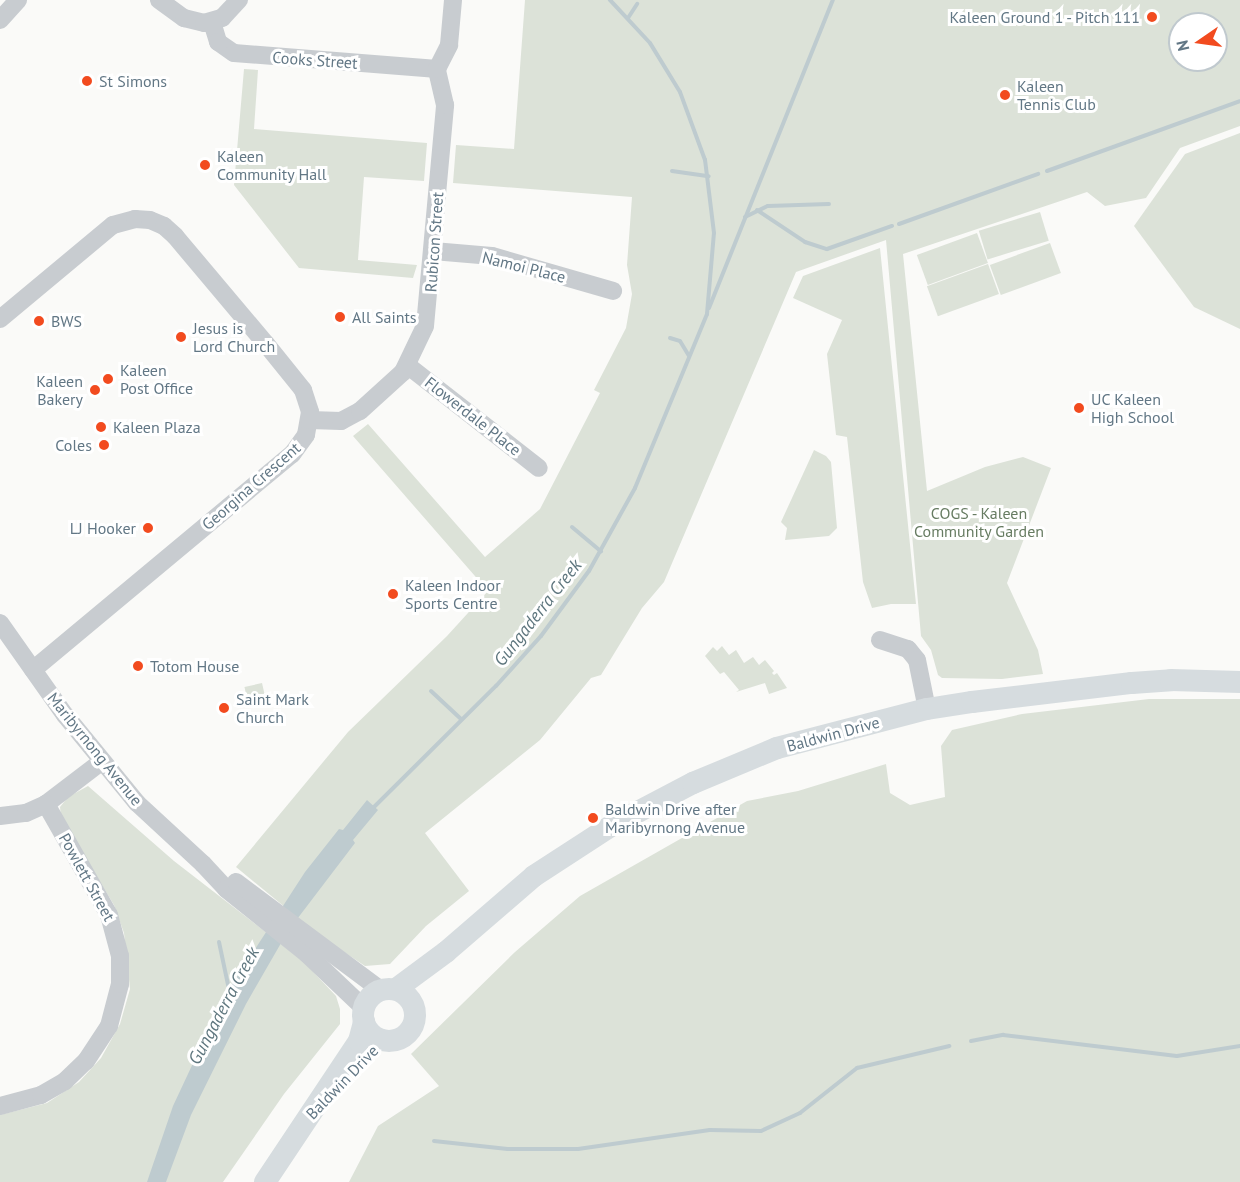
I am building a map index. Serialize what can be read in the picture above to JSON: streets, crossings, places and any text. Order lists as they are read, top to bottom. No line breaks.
{"streets":{"main road":["Baldwin Drive"],"street":["Cooks Street","Rubicon Street","Namoi Place","Flowerdale Place","Georgina Crescent","Maribyrnong Avenue","Powlett Street"]},"crossings":[["Cooks Street","Rubicon Street"],["Rubicon Street","Namoi Place"],["Rubicon Street","Flowerdale Place"],["Rubicon Street","Georgina Crescent"],["Georgina Crescent","Maribyrnong Avenue"],["Baldwin Drive","Maribyrnong Avenue"]],"water":["Gungaderra Creek"],"parks":["COGS - Kaleen Community Garden"],"places":["Kaleen Ground 1 - Pitch 111","St Simons","Kaleen Tennis Club","Kaleen Community Hall","All Saints","BWS","Jesus is Lord Church","Kaleen Post Office","Kaleen Bakery","UC Kaleen High School","Kaleen Plaza","Coles","LJ Hooker","Kaleen Indoor Sports Centre","Totom House","Saint Mark Church","Baldwin Drive after Maribyrnong Avenue"],"north":"left"}
